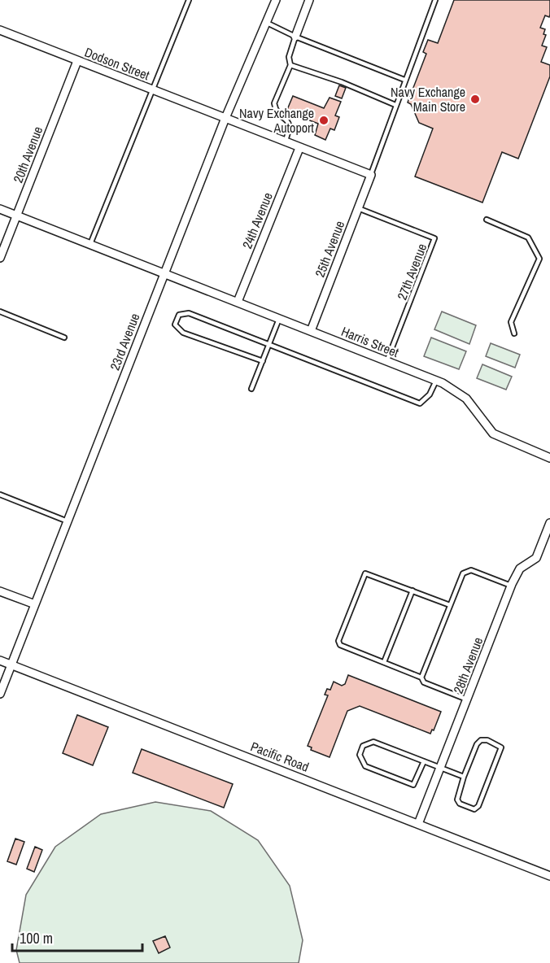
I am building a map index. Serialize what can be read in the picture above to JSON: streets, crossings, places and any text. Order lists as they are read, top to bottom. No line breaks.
{"streets":{"street":["Dodson Street","20th Avenue","24th Avenue","25th Avenue","23rd Avenue","Harris Street","28th Avenue","Pacific Road"],"lane":["27th Avenue"]},"crossings":[["Dodson Street","20th Avenue"],["Dodson Street","24th Avenue"],["Dodson Street","25th Avenue"],["Dodson Street","23rd Avenue"],["20th Avenue","Harris Street"],["24th Avenue","Harris Street"],["25th Avenue","27th Avenue"],["25th Avenue","Harris Street"],["27th Avenue","Harris Street"],["23rd Avenue","Harris Street"],["23rd Avenue","Pacific Road"],["28th Avenue","Pacific Road"]],"places":["Navy Exchange Main Store","Navy Exchange Autoport"],"scale_bar":"100 m"}
